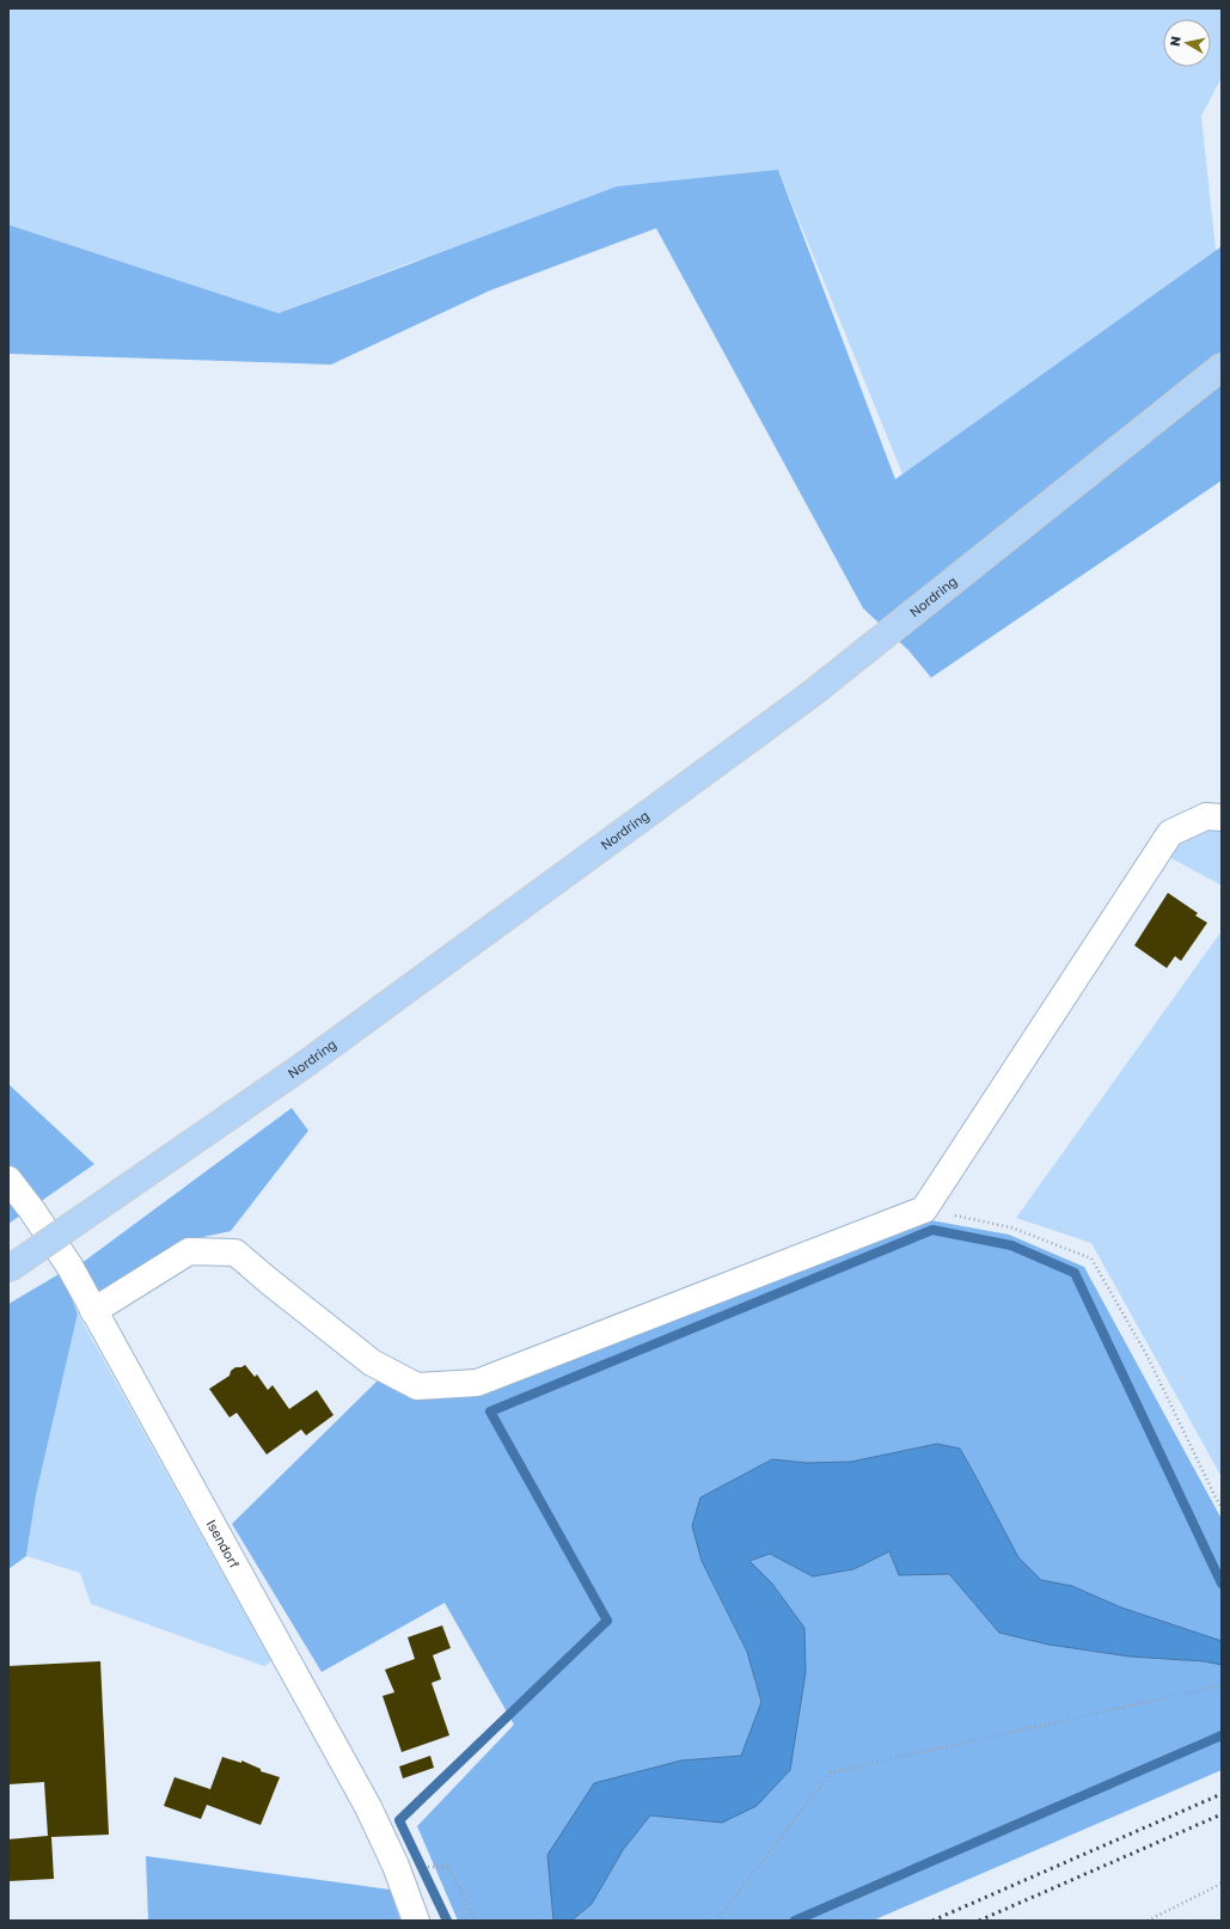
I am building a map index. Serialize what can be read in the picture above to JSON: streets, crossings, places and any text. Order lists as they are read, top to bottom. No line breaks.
{"streets":{"main road":["Nordring"],"street":["Isendorf"]},"north":"left"}
